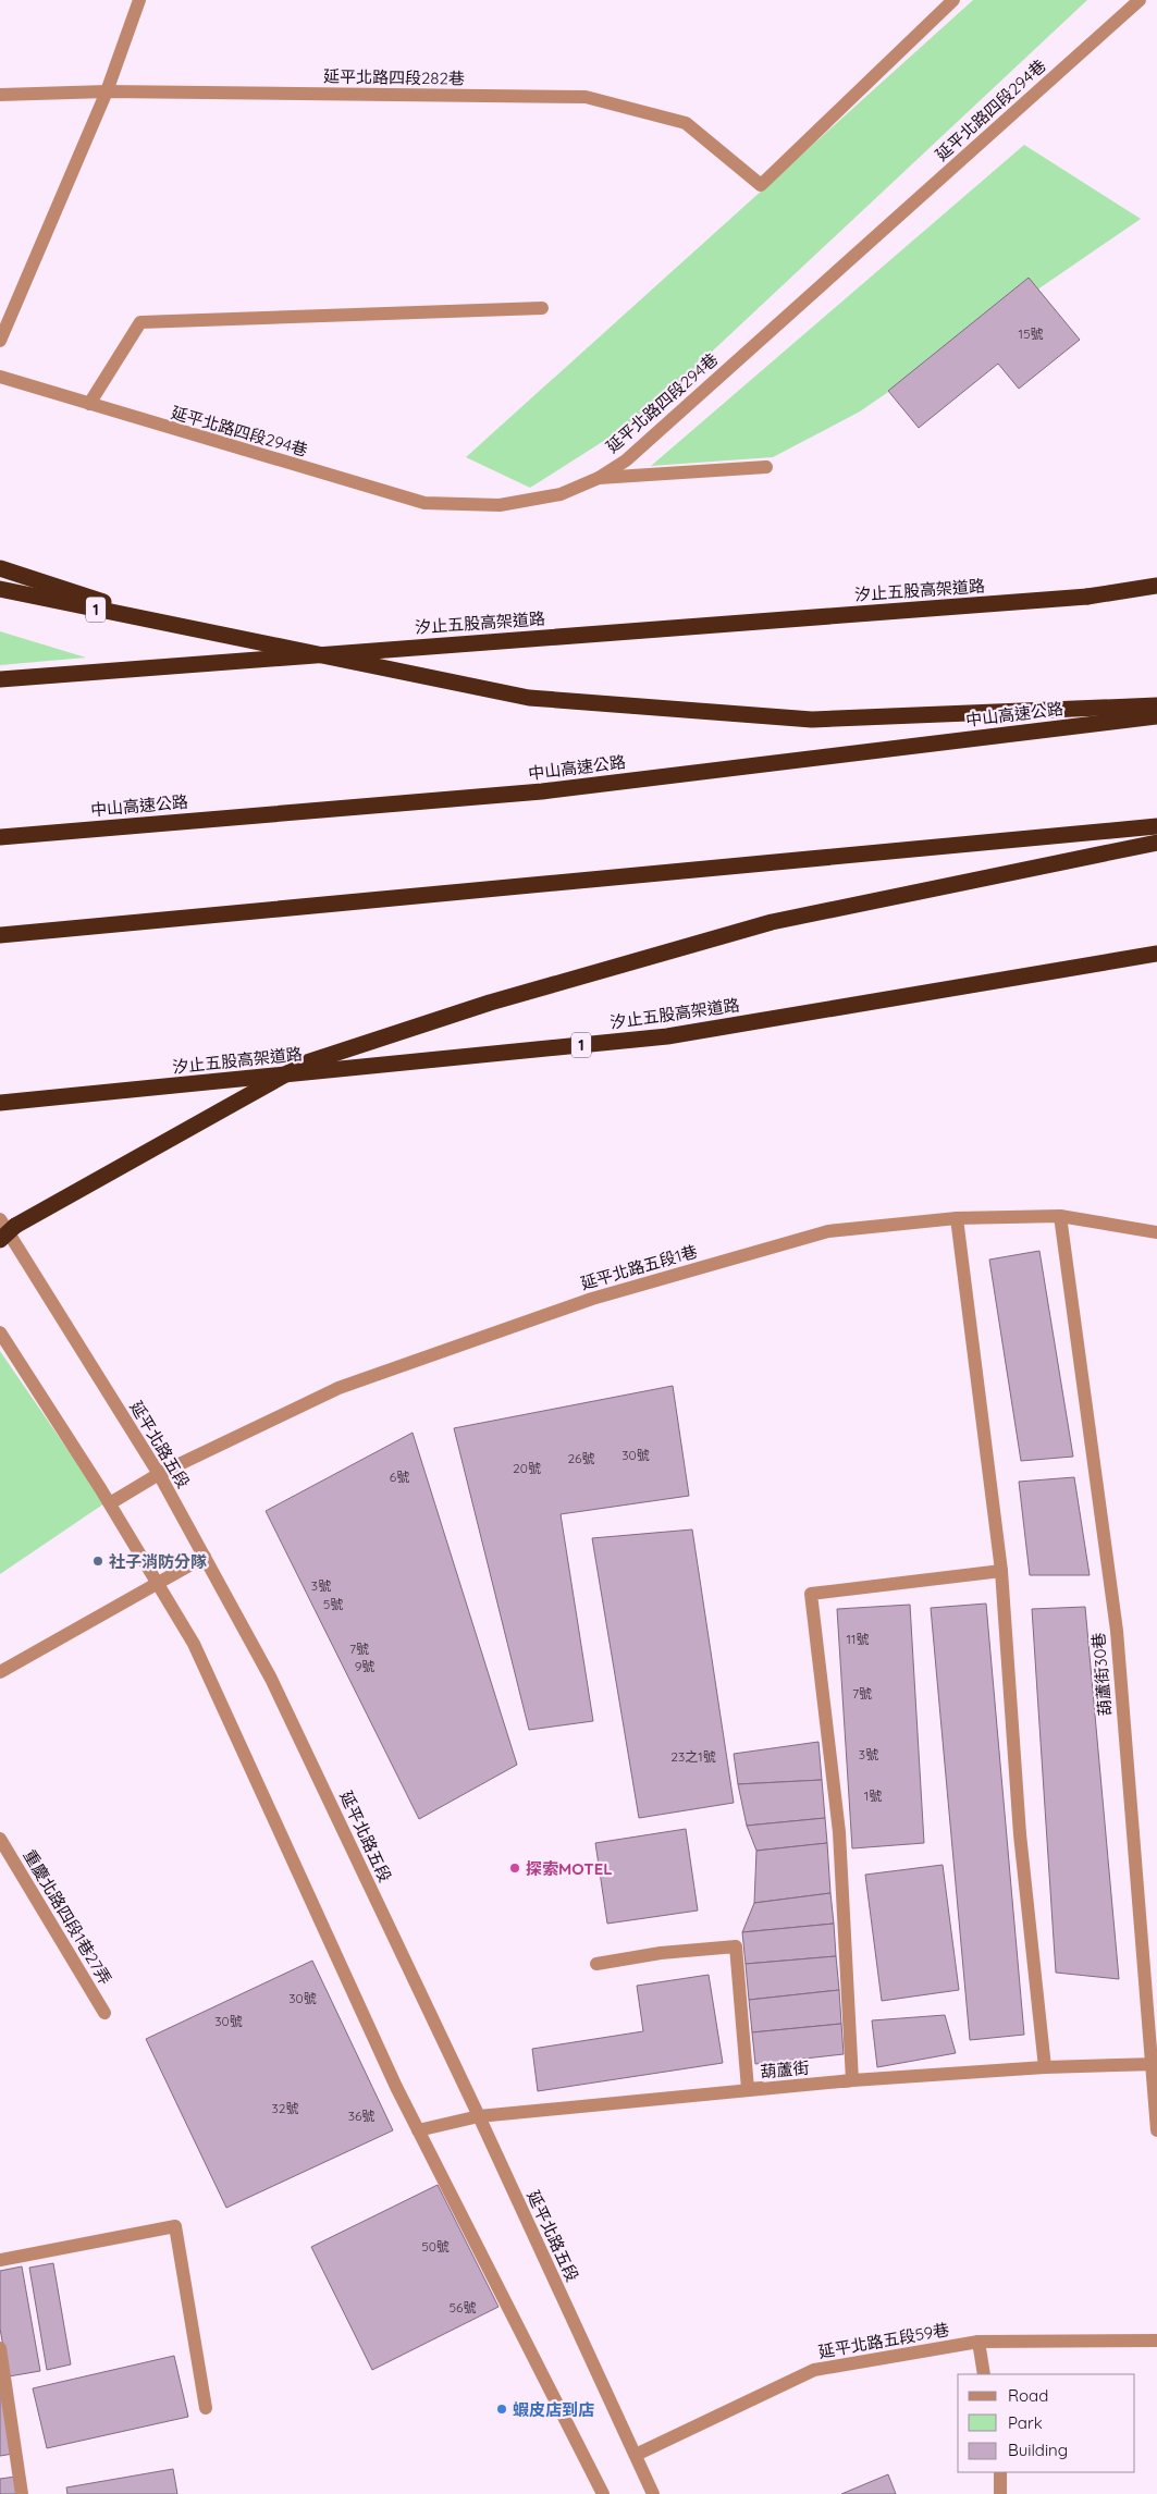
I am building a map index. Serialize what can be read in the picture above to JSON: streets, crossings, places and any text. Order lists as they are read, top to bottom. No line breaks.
{"streets":{"highway":["汐止五股高架道路","1","中山高速公路"],"street":["延平北路四段282巷","延平北路四段294巷","延平北路五段1巷","延平北路五段","葫蘆街30巷","重慶北路四段1巷27弄","葫蘆街","延平北路五段59巷"]},"crossings":[["延平北路五段1巷","延平北路五段"],["延平北路五段1巷","葫蘆街30巷"],["延平北路五段","葫蘆街"],["延平北路五段","延平北路五段59巷"],["葫蘆街30巷","葫蘆街"]],"places":["社子消防分隊","探索MOTEL","蝦皮店到店"],"house_numbers":["15號","30號","26號","20號","6號","3號","5號","11號","7號","9號","7號","3號","23之1號","1號","30號","30號","32號","36號","50號","56號"],"legend":["Road","Park","Building"]}
